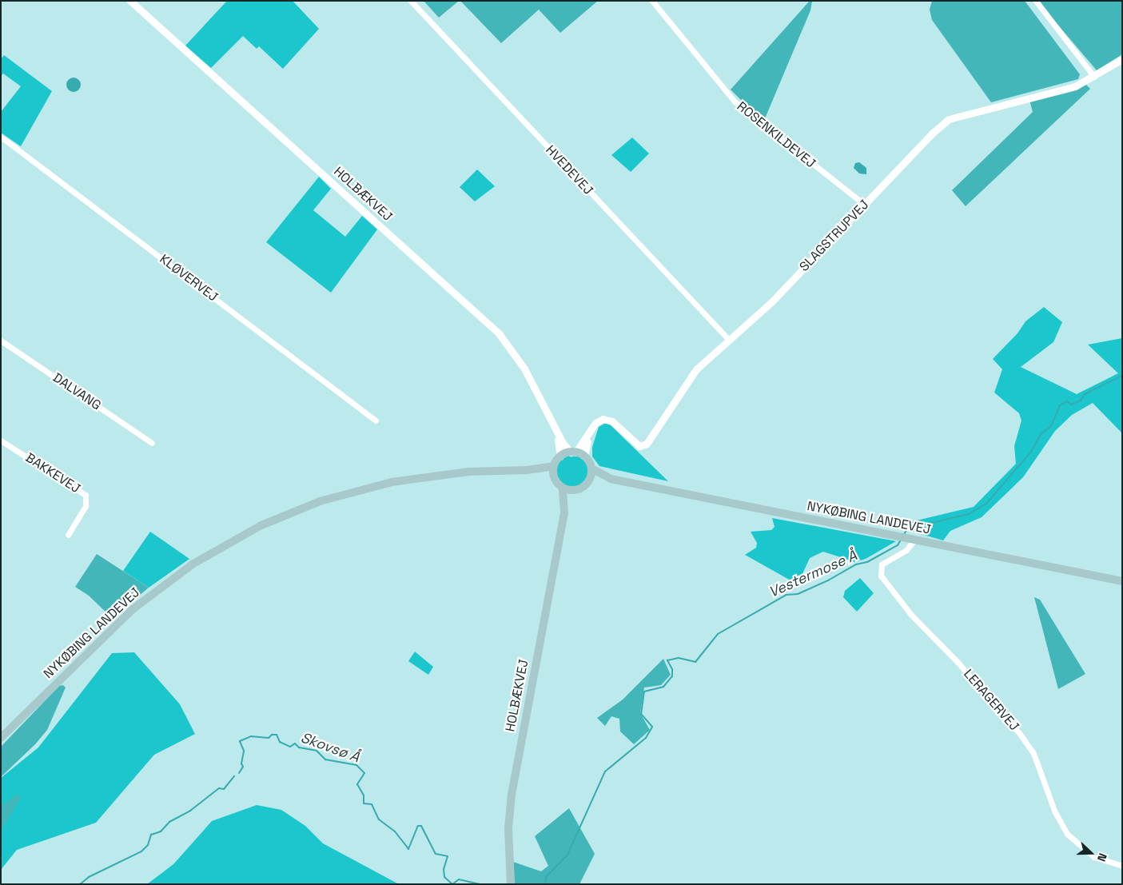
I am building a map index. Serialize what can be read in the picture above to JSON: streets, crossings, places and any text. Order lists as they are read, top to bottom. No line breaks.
{"streets":{"main road":["HOLBÆKVEJ","NYKØBING LANDEVEJ"],"street":["ROSENKILDEVEJ","HVEDEVEJ","SLAGSTRUPVEJ","KLØVERVEJ","DALVANG","BAKKEVEJ","LERAGERVEJ"]},"crossings":[["ROSENKILDEVEJ","SLAGSTRUPVEJ"],["HVEDEVEJ","SLAGSTRUPVEJ"],["HOLBÆKVEJ","NYKØBING LANDEVEJ"],["NYKØBING LANDEVEJ","LERAGERVEJ"]],"water":["Vestermose Å","Skovsø Å"],"north":"right"}
